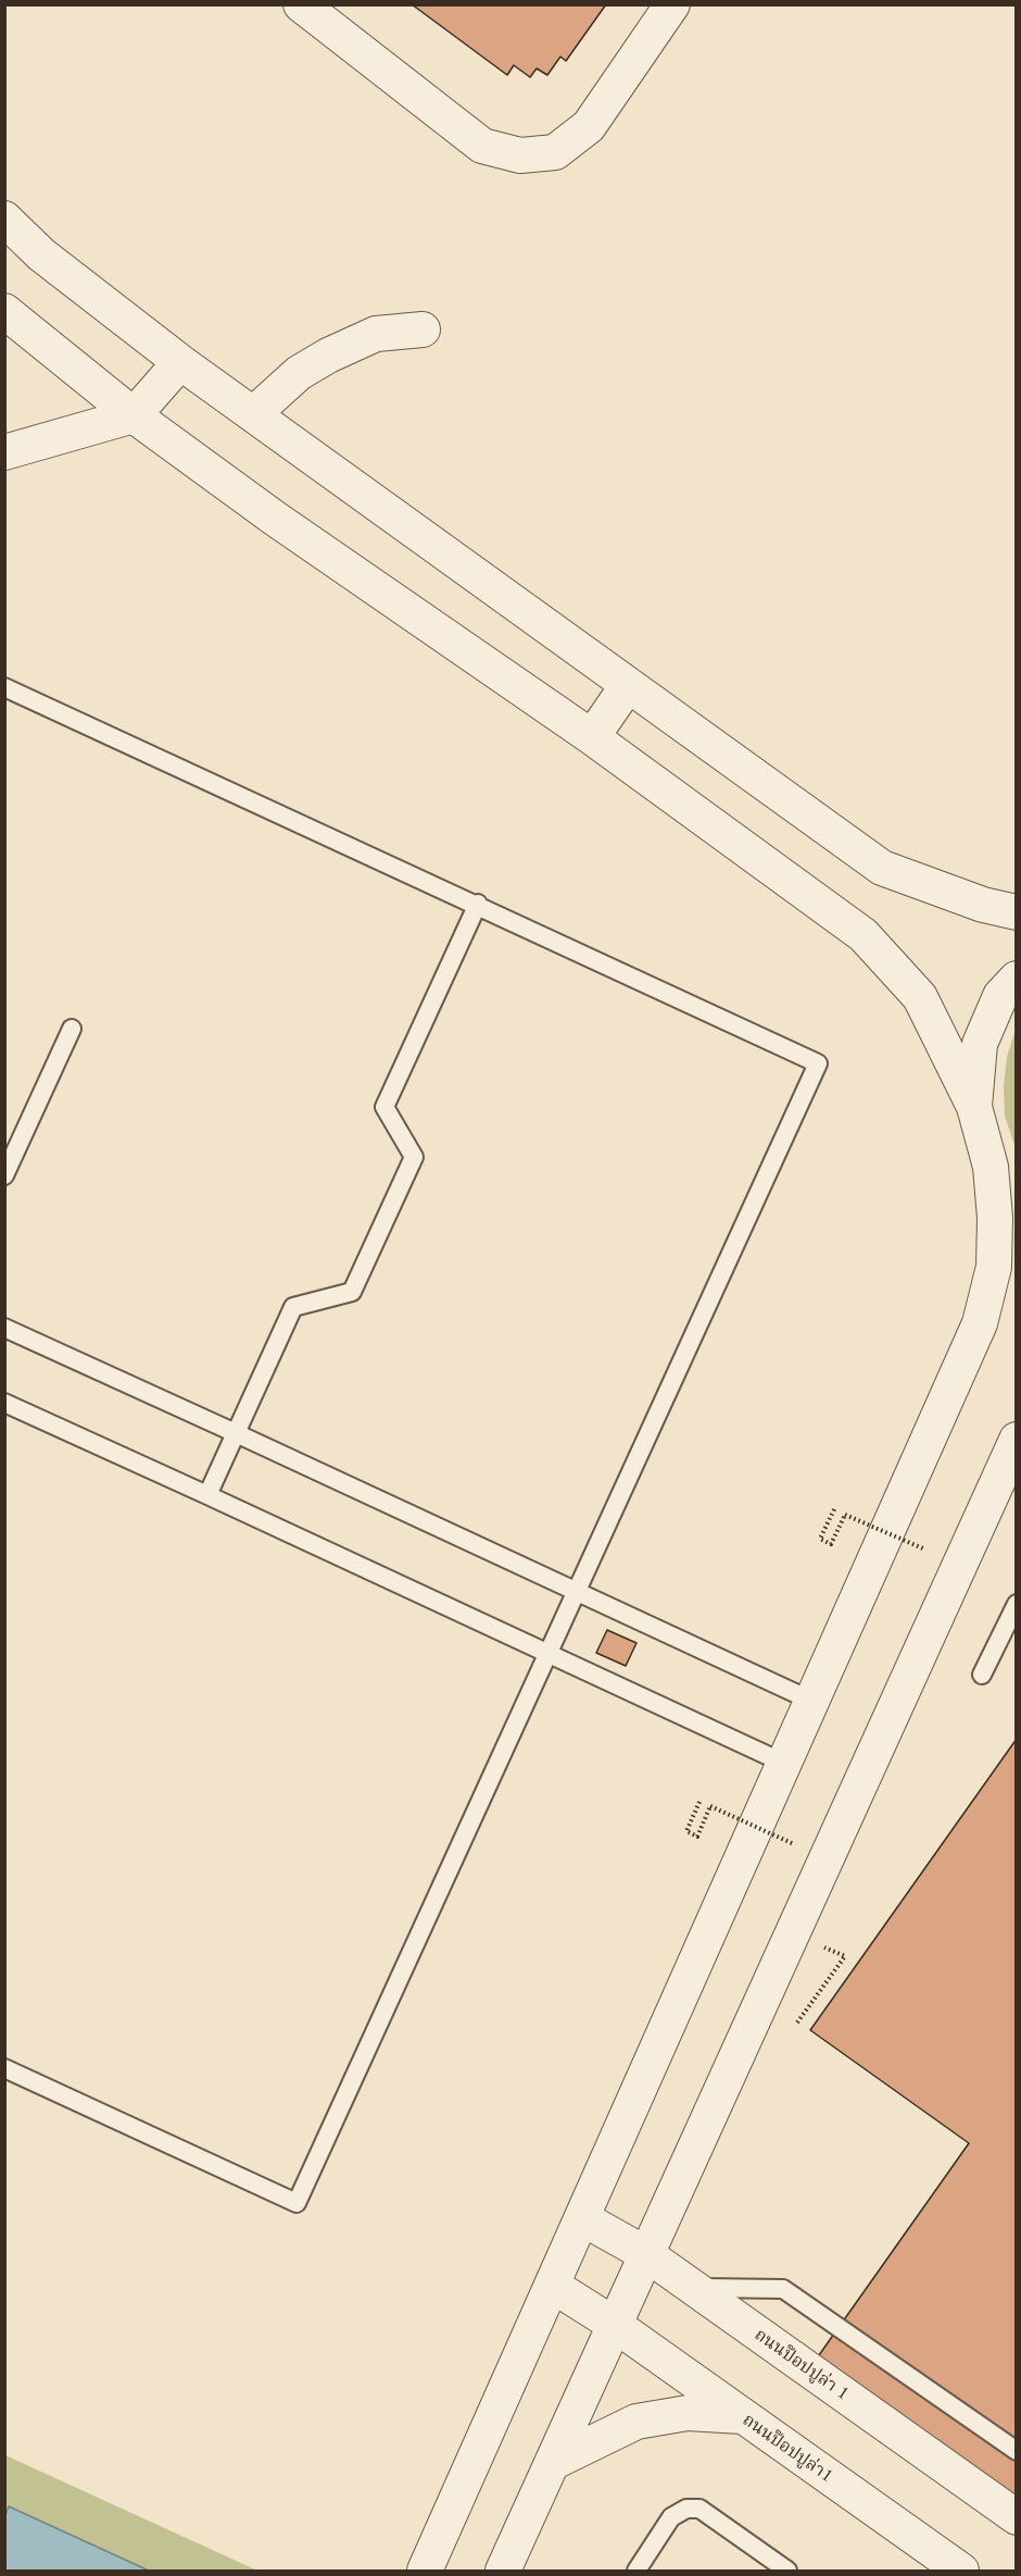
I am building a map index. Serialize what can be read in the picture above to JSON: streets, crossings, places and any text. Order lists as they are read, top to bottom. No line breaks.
{"streets":{"street":["ถนนป๊อปปูล่า 1","ถนนป๊อปปูล่า1"]}}
